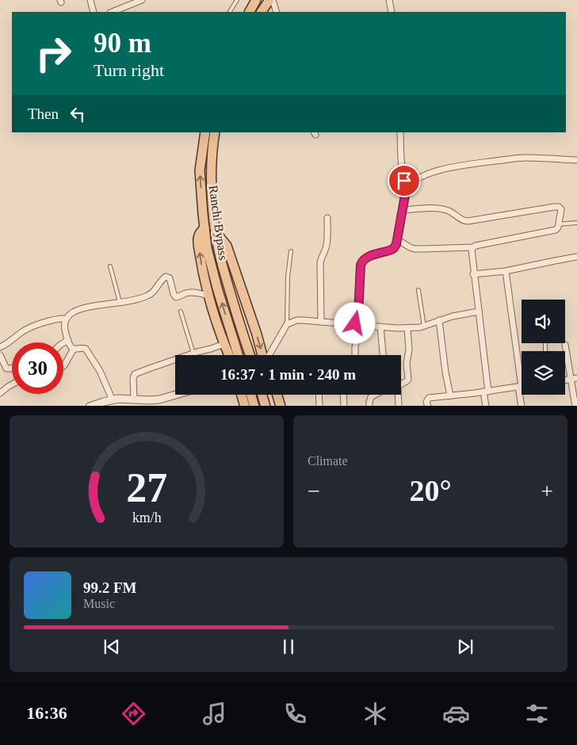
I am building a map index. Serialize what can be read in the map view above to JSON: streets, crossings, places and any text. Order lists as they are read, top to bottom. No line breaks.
{"streets":{"main road":["Ranchi Bypass"]},"page":{"turn":["90 m","Turn right"],"then":"Then","limit":"30","trip":"16:37 · 1 min · 240 m","tile":"Climate","heat":["−","20°","+"],"song":["99.2 FM","Music"],"tabs":"16:36","gauge":["27","km/h"]}}
